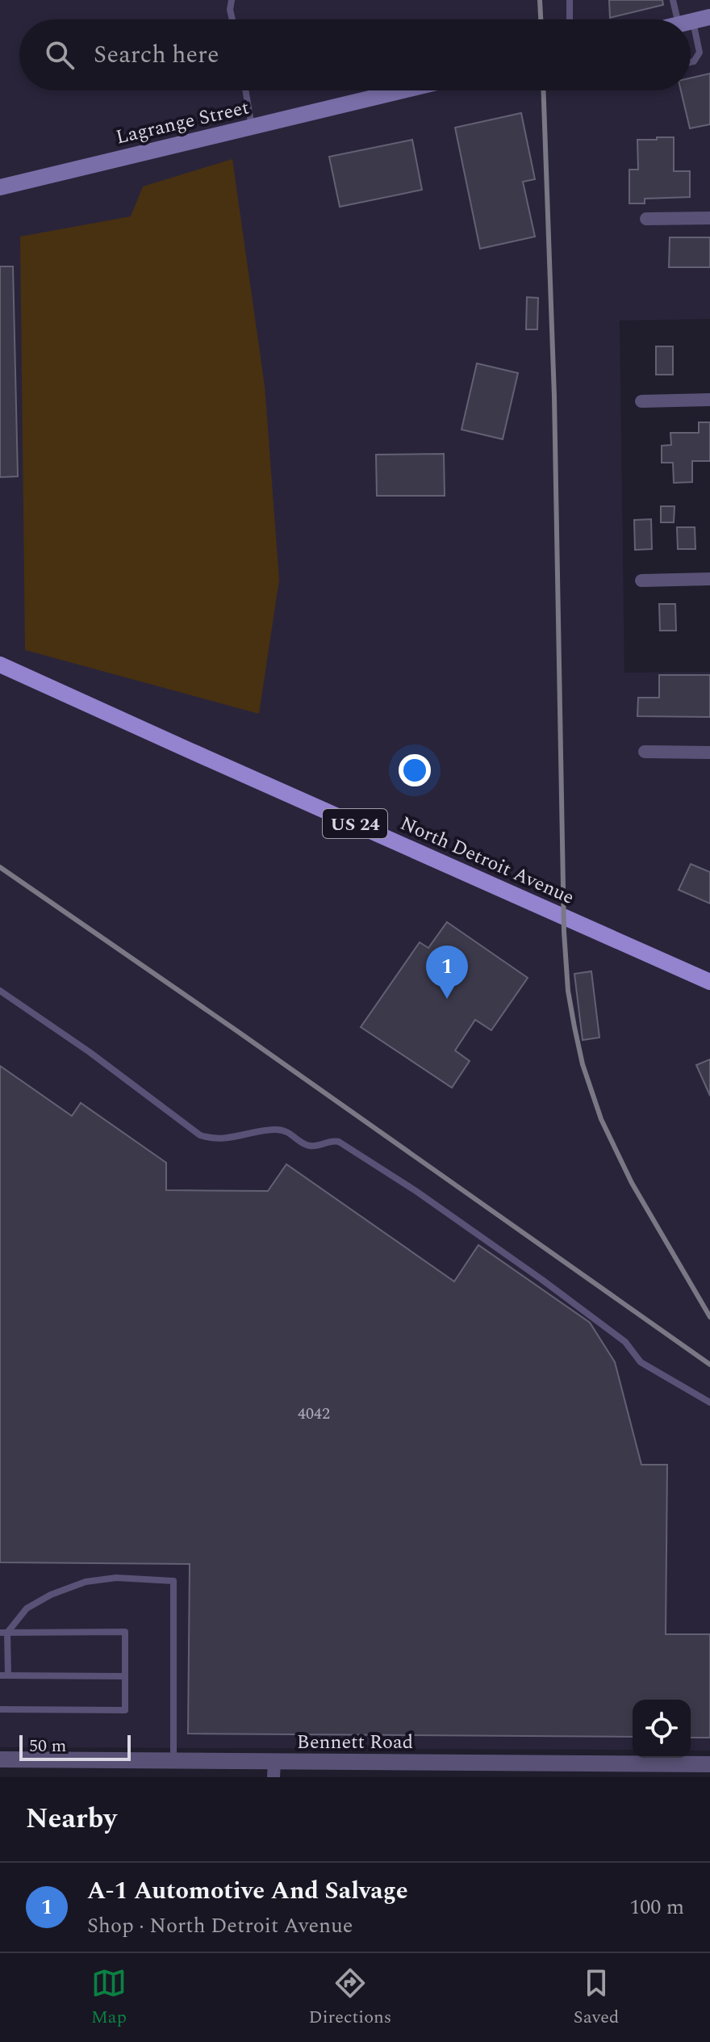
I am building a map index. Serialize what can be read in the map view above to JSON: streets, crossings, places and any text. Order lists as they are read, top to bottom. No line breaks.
{"streets":{"main road":["Lagrange Street","US 24","North Detroit Avenue"],"street":["Bennett Road"]},"house_numbers":["4042"],"scale_bar":"50 m","page":{"search":"Search here","pins":"1","scale":"50 m","heading":"Nearby","list":[{"mark":"1","name":"A-1 Automotive And Salvage","note":"Shop · North Detroit Avenue","value":"100 m"}],"nav":["Map","Directions","Saved"]}}
